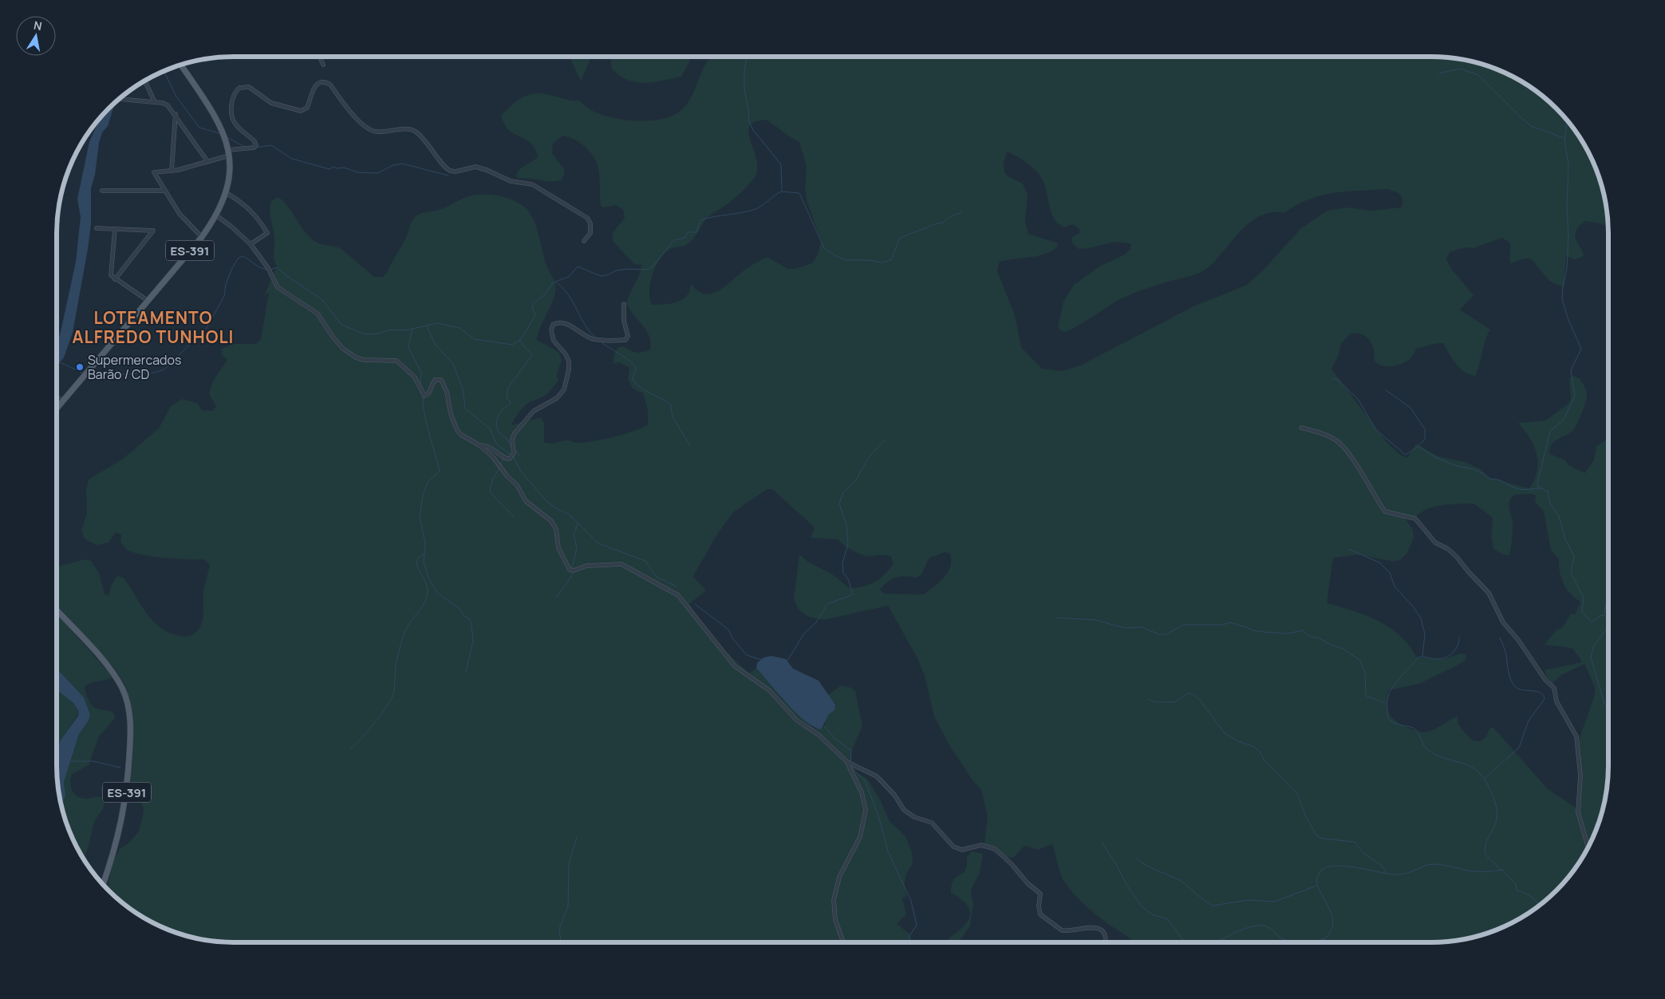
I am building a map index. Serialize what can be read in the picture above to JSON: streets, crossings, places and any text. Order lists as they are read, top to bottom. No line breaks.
{"streets":{"main road":["ES-391"]},"districts":["LOTEAMENTO ALFREDO TUNHOLI"],"places":["Supermercados Barão / CD"],"north":"top"}
